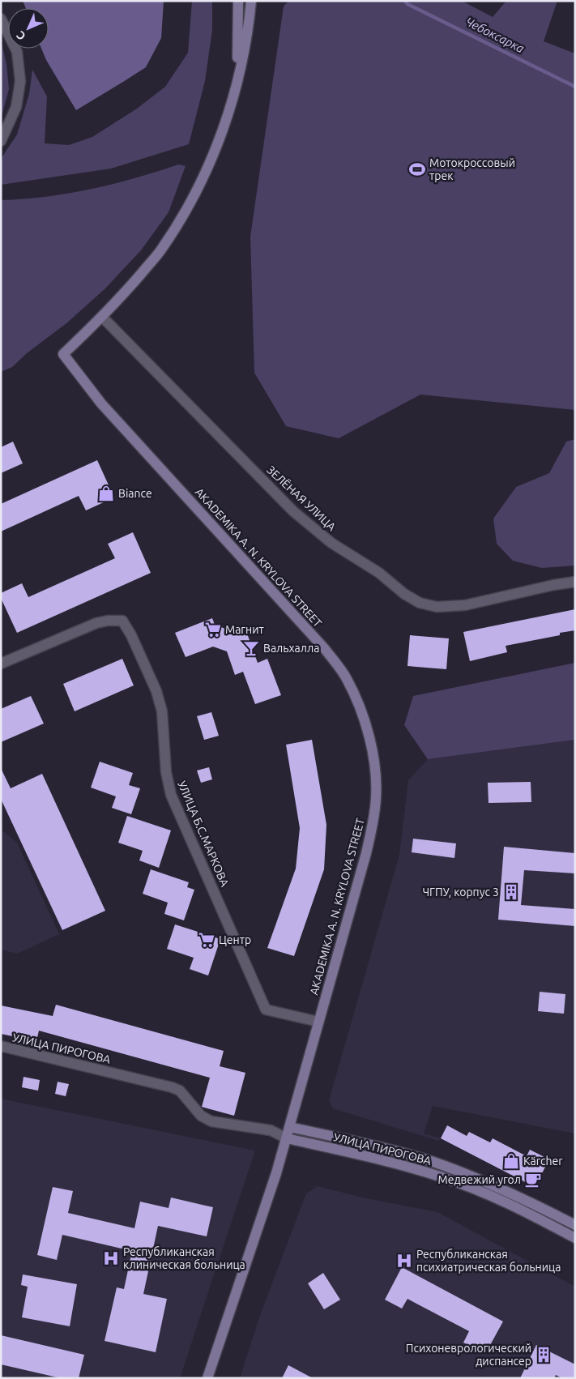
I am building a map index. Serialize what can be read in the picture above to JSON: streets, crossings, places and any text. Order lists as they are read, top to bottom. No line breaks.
{"streets":{"main road":["AKADEMIKA A. N. KRYLOVA STREET","УЛИЦА ПИРОГОВА"],"street":["ЗЕЛЁНАЯ УЛИЦА","УЛИЦА Б.С.МАРКОВА"]},"crossings":[["ЗЕЛЁНАЯ УЛИЦА","AKADEMIKA A. N. KRYLOVA STREET"],["AKADEMIKA A. N. KRYLOVA STREET","УЛИЦА Б.С.МАРКОВА"],["AKADEMIKA A. N. KRYLOVA STREET","УЛИЦА ПИРОГОВА"]],"water":["Чебоксарка"],"places":{"sports":["Мотокроссовый трек"],"shop":["Biance","Kärcher"],"supermarket":["Магнит","Центр"],"bar":["Вальхалла"],"building":["ЧГПУ, корпус 3","Психоневрологический диспансер"],"cafe":["Медвежий угол"],"hospital":["Республиканская клиническая больница","Республиканская психиатрическая больница"]},"north":"bottom left"}
